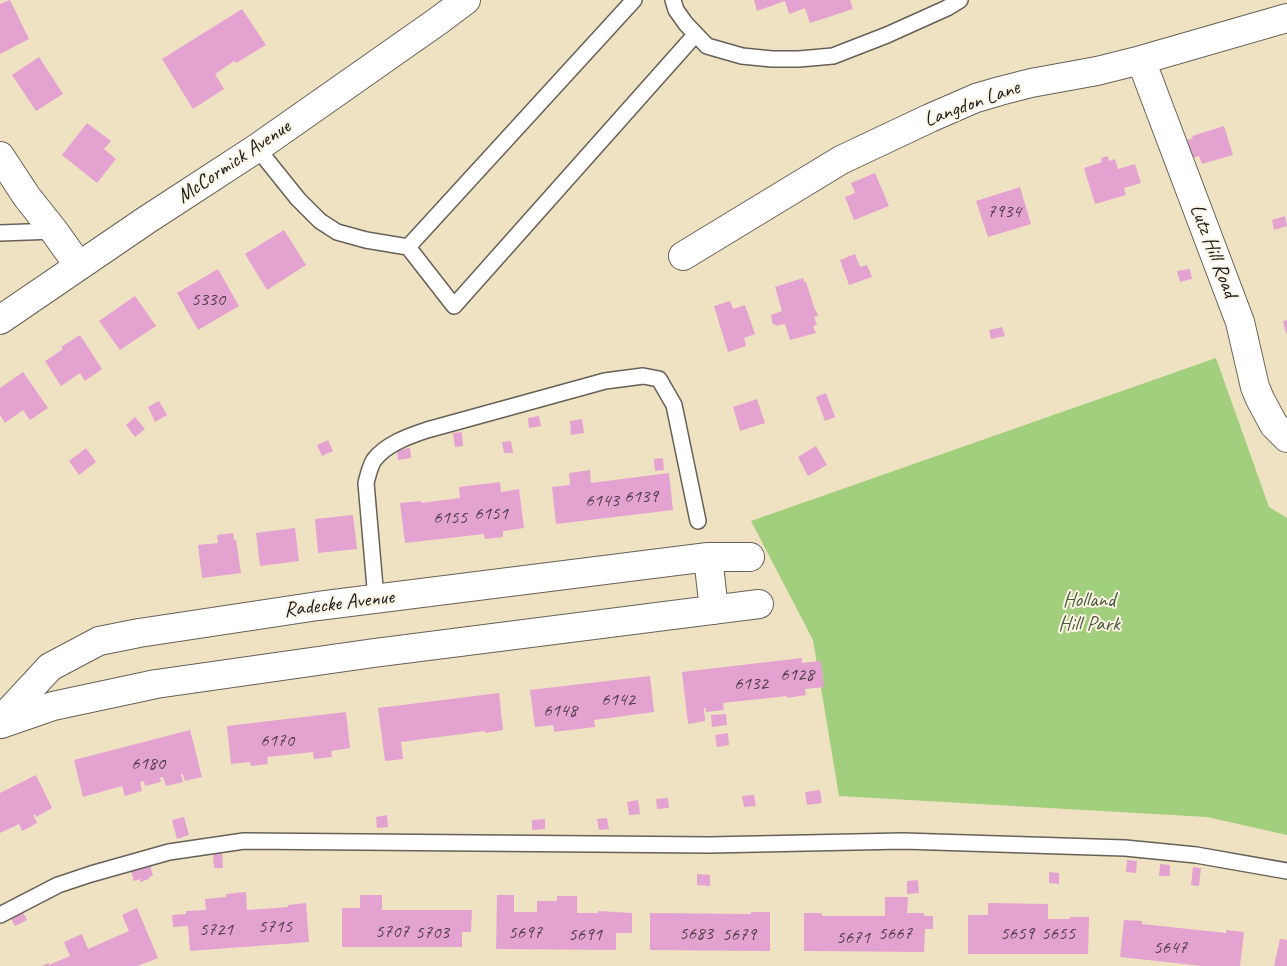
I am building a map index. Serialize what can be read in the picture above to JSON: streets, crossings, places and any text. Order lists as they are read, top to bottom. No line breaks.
{"streets":{"street":["Langdon Lane","McCormick Avenue","Lutz Hill Road","Radecke Avenue"]},"crossings":[["Langdon Lane","Lutz Hill Road"]],"parks":["Holland Hill Park"],"house_numbers":["7934","5330","6139","6143","6151","6155","6128","6132","6142","6148","6170","6180","5715","5721","5707","5703","5697","5683","5667","5659","5655","5691","5679","5671","5647"]}
